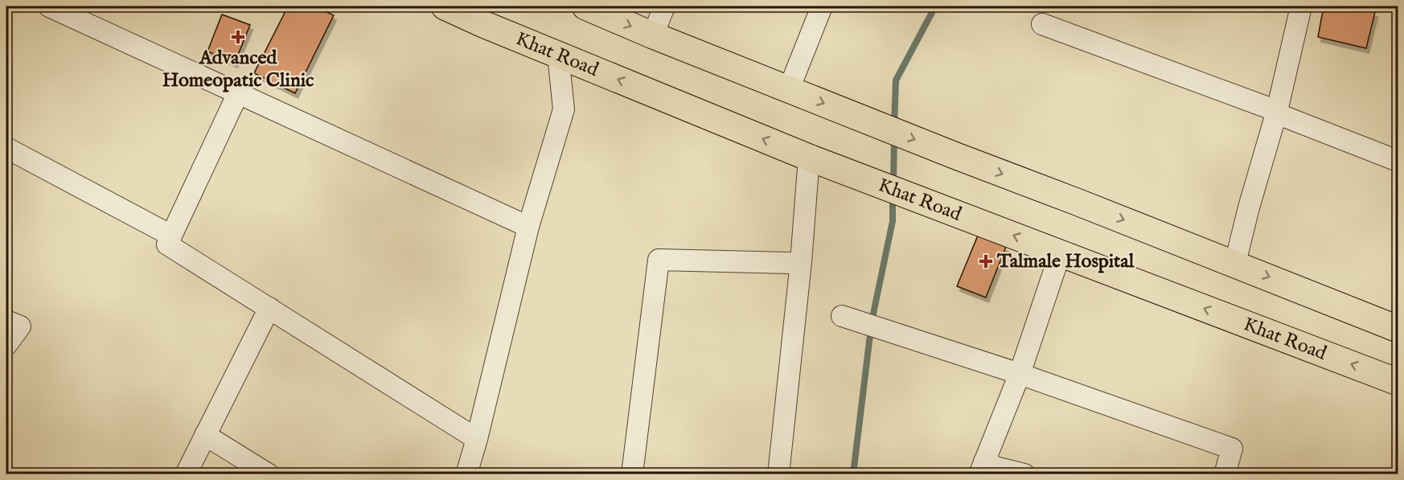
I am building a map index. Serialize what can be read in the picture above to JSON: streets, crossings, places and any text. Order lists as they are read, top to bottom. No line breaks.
{"streets":{"highway":["Khat Road"]},"places":{"health":["Advanced Homeopatic Clinic","Talmale Hospital"]}}
